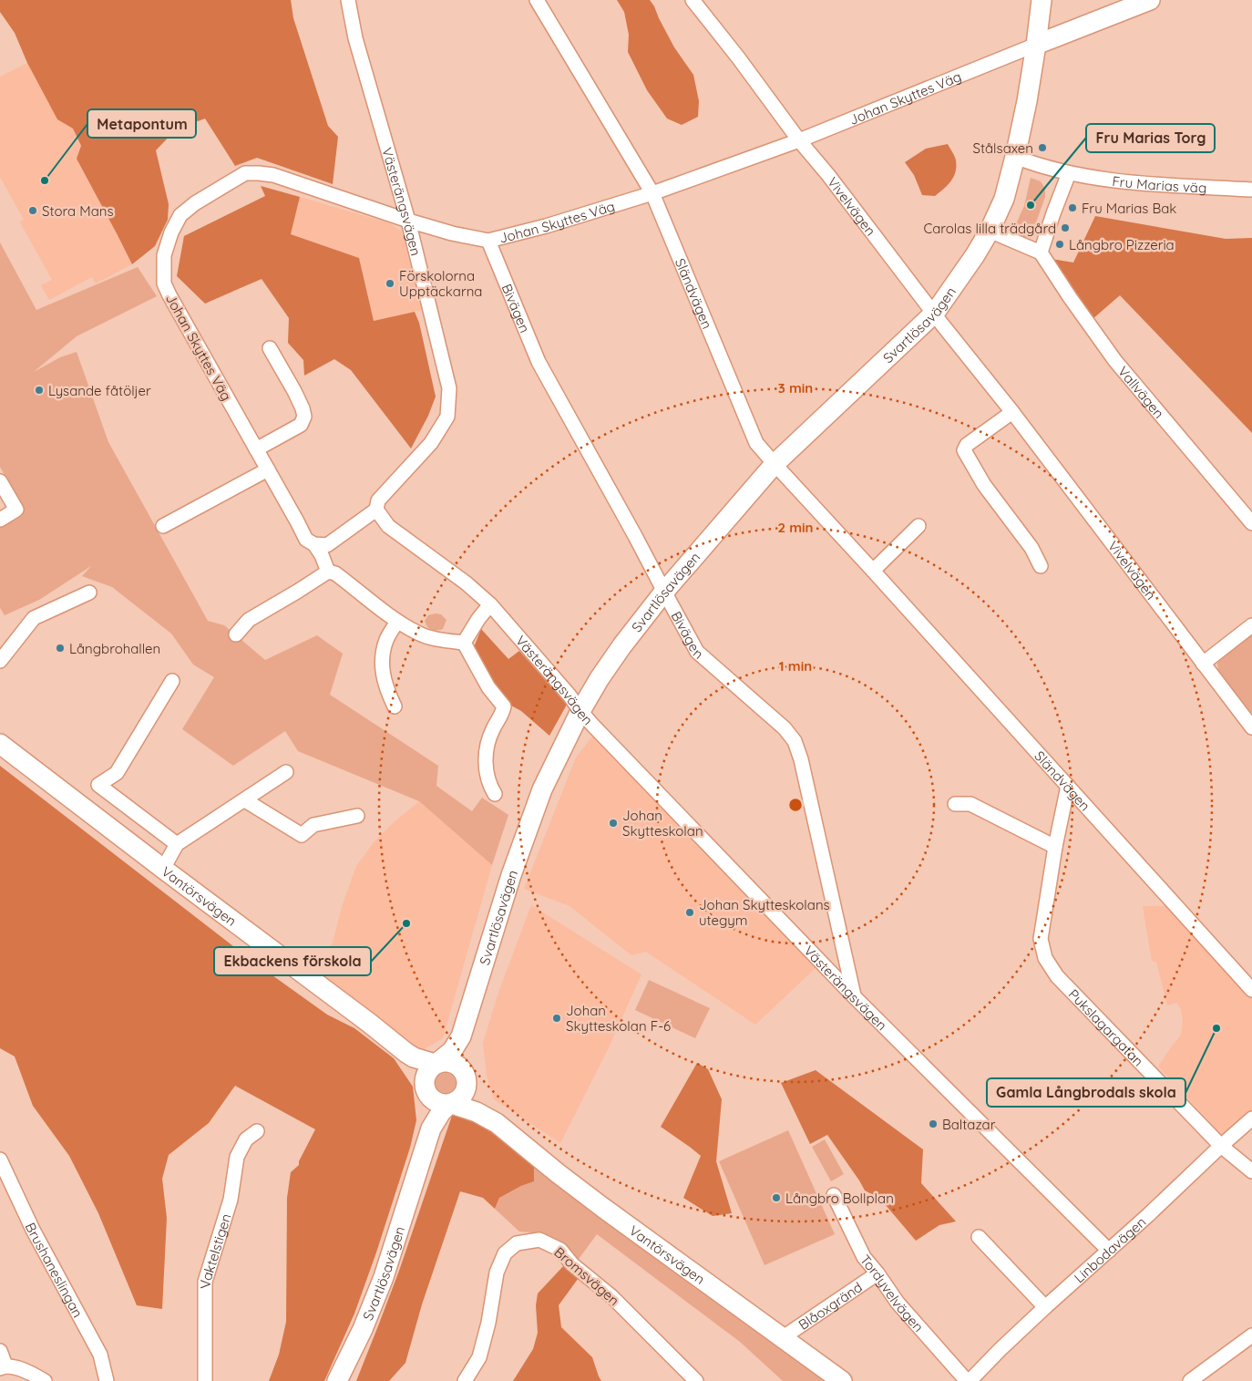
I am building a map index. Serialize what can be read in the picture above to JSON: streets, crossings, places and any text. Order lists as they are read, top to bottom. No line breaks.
{"streets":{"street":["Johan Skyttes Väg","Fru Marias väg","Västerängsvägen","Vivelvägen","Sländvägen","Bivägen","Svartlösavägen","Vallvägen","Vantörsvägen","Pukslagargatan","Linbodavägen","Vaktelstigen","Brushaneslingan","Bromsvägen","Tordyvelvägen","Blåoxgränd"]},"crossings":[["Johan Skyttes Väg","Västerängsvägen"],["Johan Skyttes Väg","Vivelvägen"],["Johan Skyttes Väg","Sländvägen"],["Johan Skyttes Väg","Bivägen"],["Johan Skyttes Väg","Svartlösavägen"],["Västerängsvägen","Bivägen"],["Västerängsvägen","Svartlösavägen"],["Västerängsvägen","Linbodavägen"],["Vivelvägen","Svartlösavägen"],["Sländvägen","Svartlösavägen"],["Sländvägen","Pukslagargatan"],["Bivägen","Svartlösavägen"],["Svartlösavägen","Vantörsvägen"],["Vantörsvägen","Blåoxgränd"],["Pukslagargatan","Linbodavägen"],["Linbodavägen","Tordyvelvägen"],["Tordyvelvägen","Blåoxgränd"]],"places":["Stålsaxen","Metapontum","Fru Marias Torg","Fru Marias Bak","Stora Mans","Carolas lilla trädgård","Långbro Pizzeria","Förskolorna Upptäckarna","Lysande fåtöljer","Långbrohallen","Johan Skytteskolan","Johan Skytteskolans utegym","Ekbackens förskola","Johan Skytteskolan F-6","Gamla Långbrodals skola","Baltazar","Långbro Bollplan"],"rings":["3 min","2 min","1 min"]}
